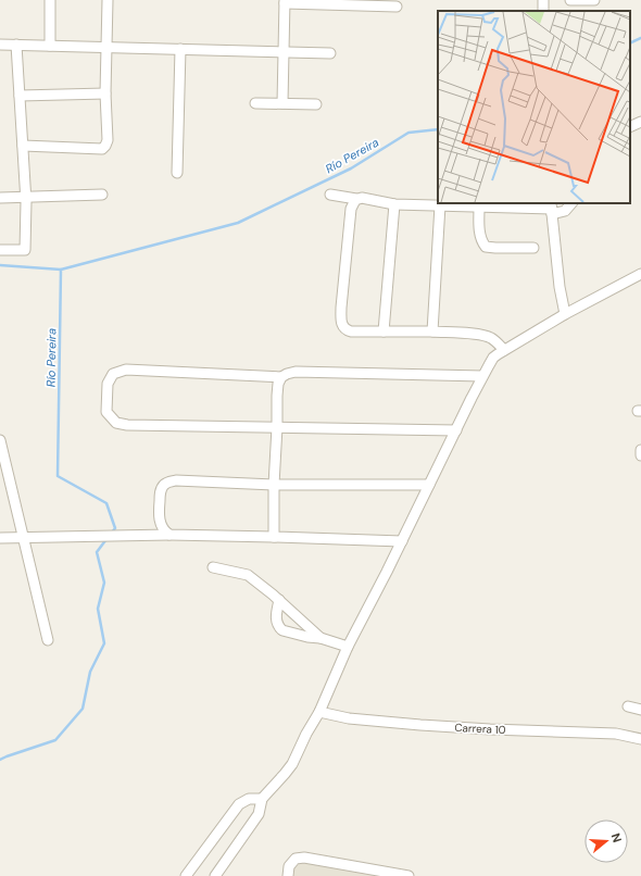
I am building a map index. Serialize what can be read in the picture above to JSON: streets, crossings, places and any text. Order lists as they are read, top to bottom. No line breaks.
{"streets":{"street":["Carrera 10"]},"water":["Río Pereira"],"north":"right"}
